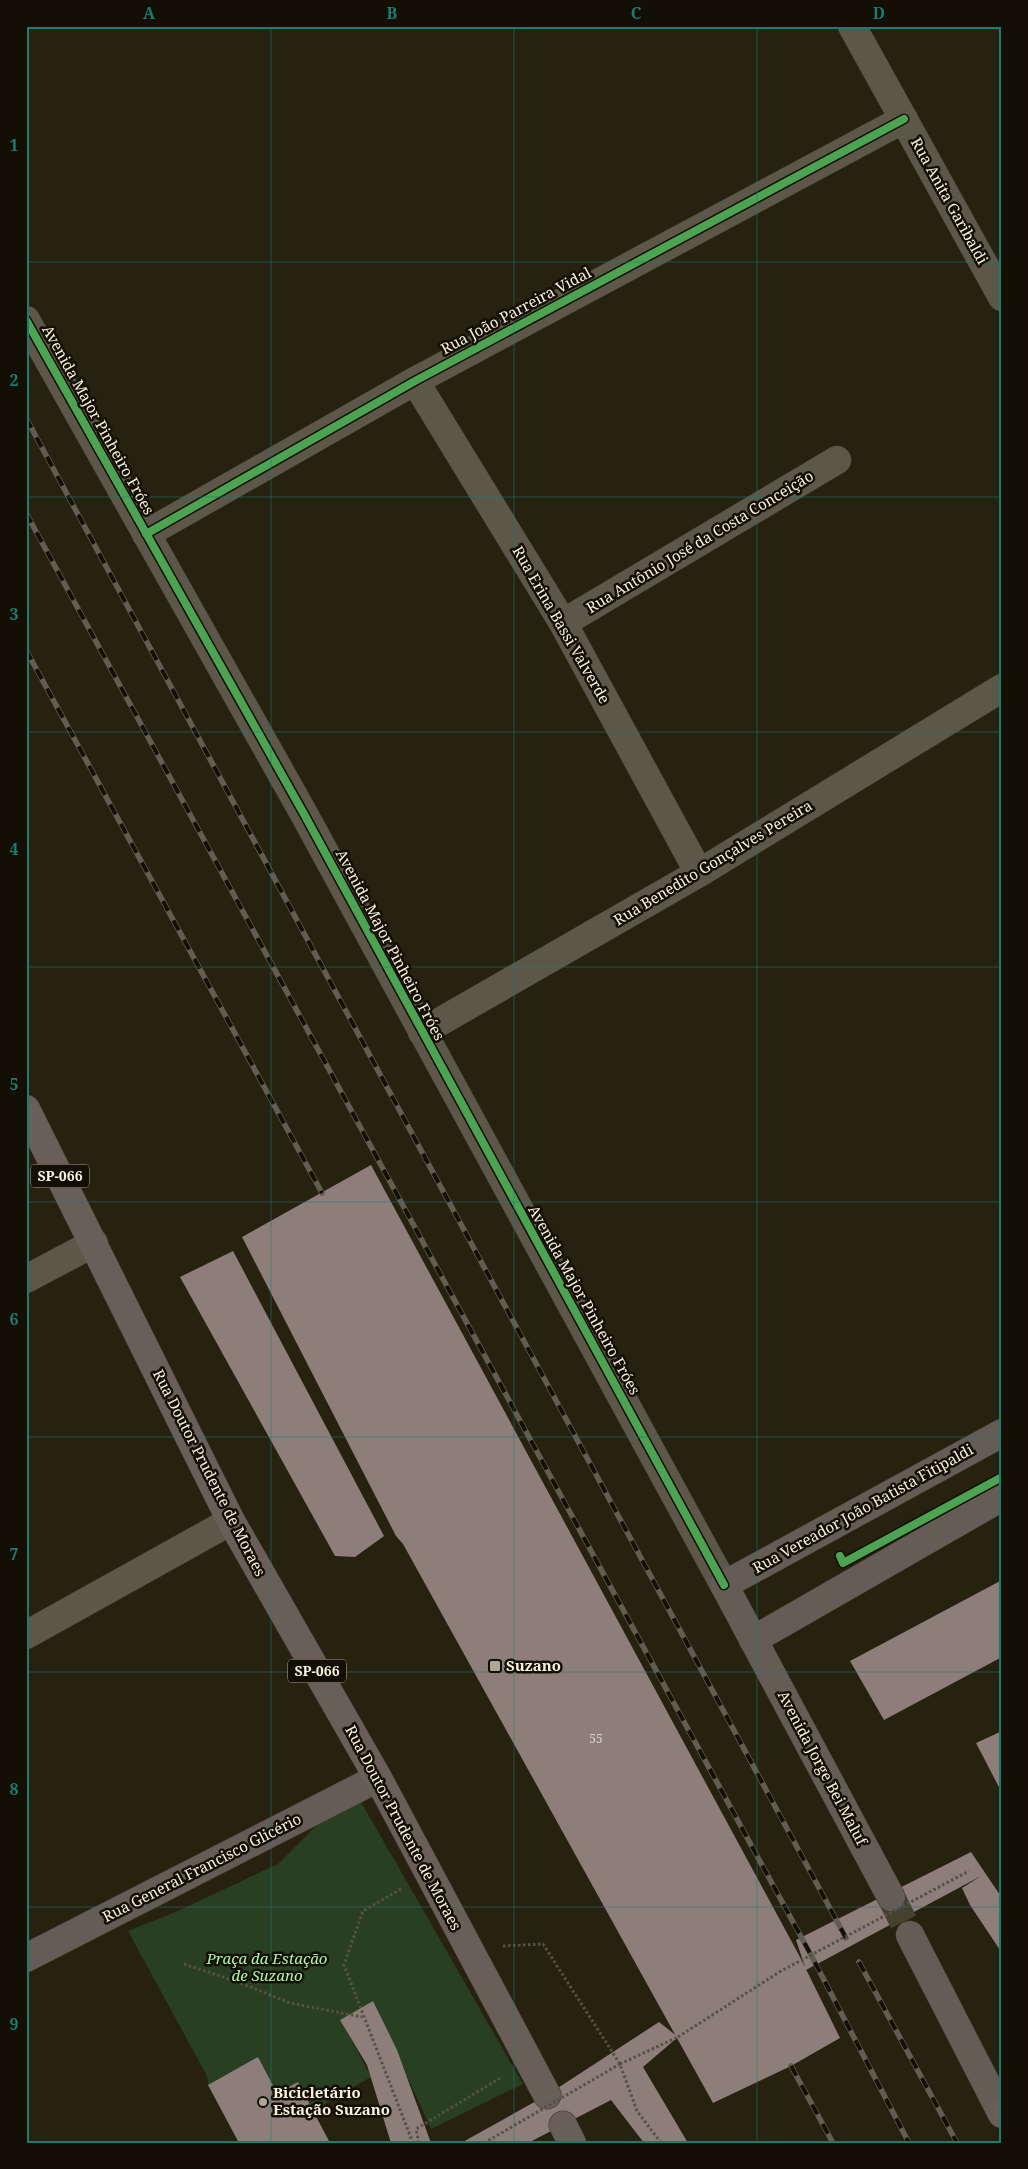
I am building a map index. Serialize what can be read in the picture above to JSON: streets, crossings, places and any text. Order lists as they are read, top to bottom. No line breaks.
{"streets":{"highway":["SP-066","Rua Doutor Prudente de Moraes"],"main road":["Avenida Major Pinheiro Fróes","Rua Vereador João Batista Fitipaldi","Avenida Jorge Bei Maluf","Rua General Francisco Glicério"],"street":["Rua Anita Garibaldi","Rua João Parreira Vidal","Rua Antônio José da Costa Conceição","Rua Erina Bassi Valverde","Rua Benedito Gonçalves Pereira"]},"crossings":[["Rua Anita Garibaldi","Rua João Parreira Vidal"],["Rua João Parreira Vidal","Avenida Major Pinheiro Fróes"],["Rua João Parreira Vidal","Rua Erina Bassi Valverde"],["Avenida Major Pinheiro Fróes","Rua Benedito Gonçalves Pereira"],["Avenida Major Pinheiro Fróes","Rua Vereador João Batista Fitipaldi"],["Avenida Major Pinheiro Fróes","Avenida Jorge Bei Maluf"],["Rua Antônio José da Costa Conceição","Rua Erina Bassi Valverde"],["Rua Erina Bassi Valverde","Rua Benedito Gonçalves Pereira"],["Rua Doutor Prudente de Moraes","Rua General Francisco Glicério"]],"parks":["Praça da Estação de Suzano"],"places":{"transit":["Suzano"],"other":["Bicicletário Estação Suzano"]},"house_numbers":["55"],"grid":{"columns":["A","B","C","D"],"rows":["1","2","3","4","5","6","7","8","9"]}}
